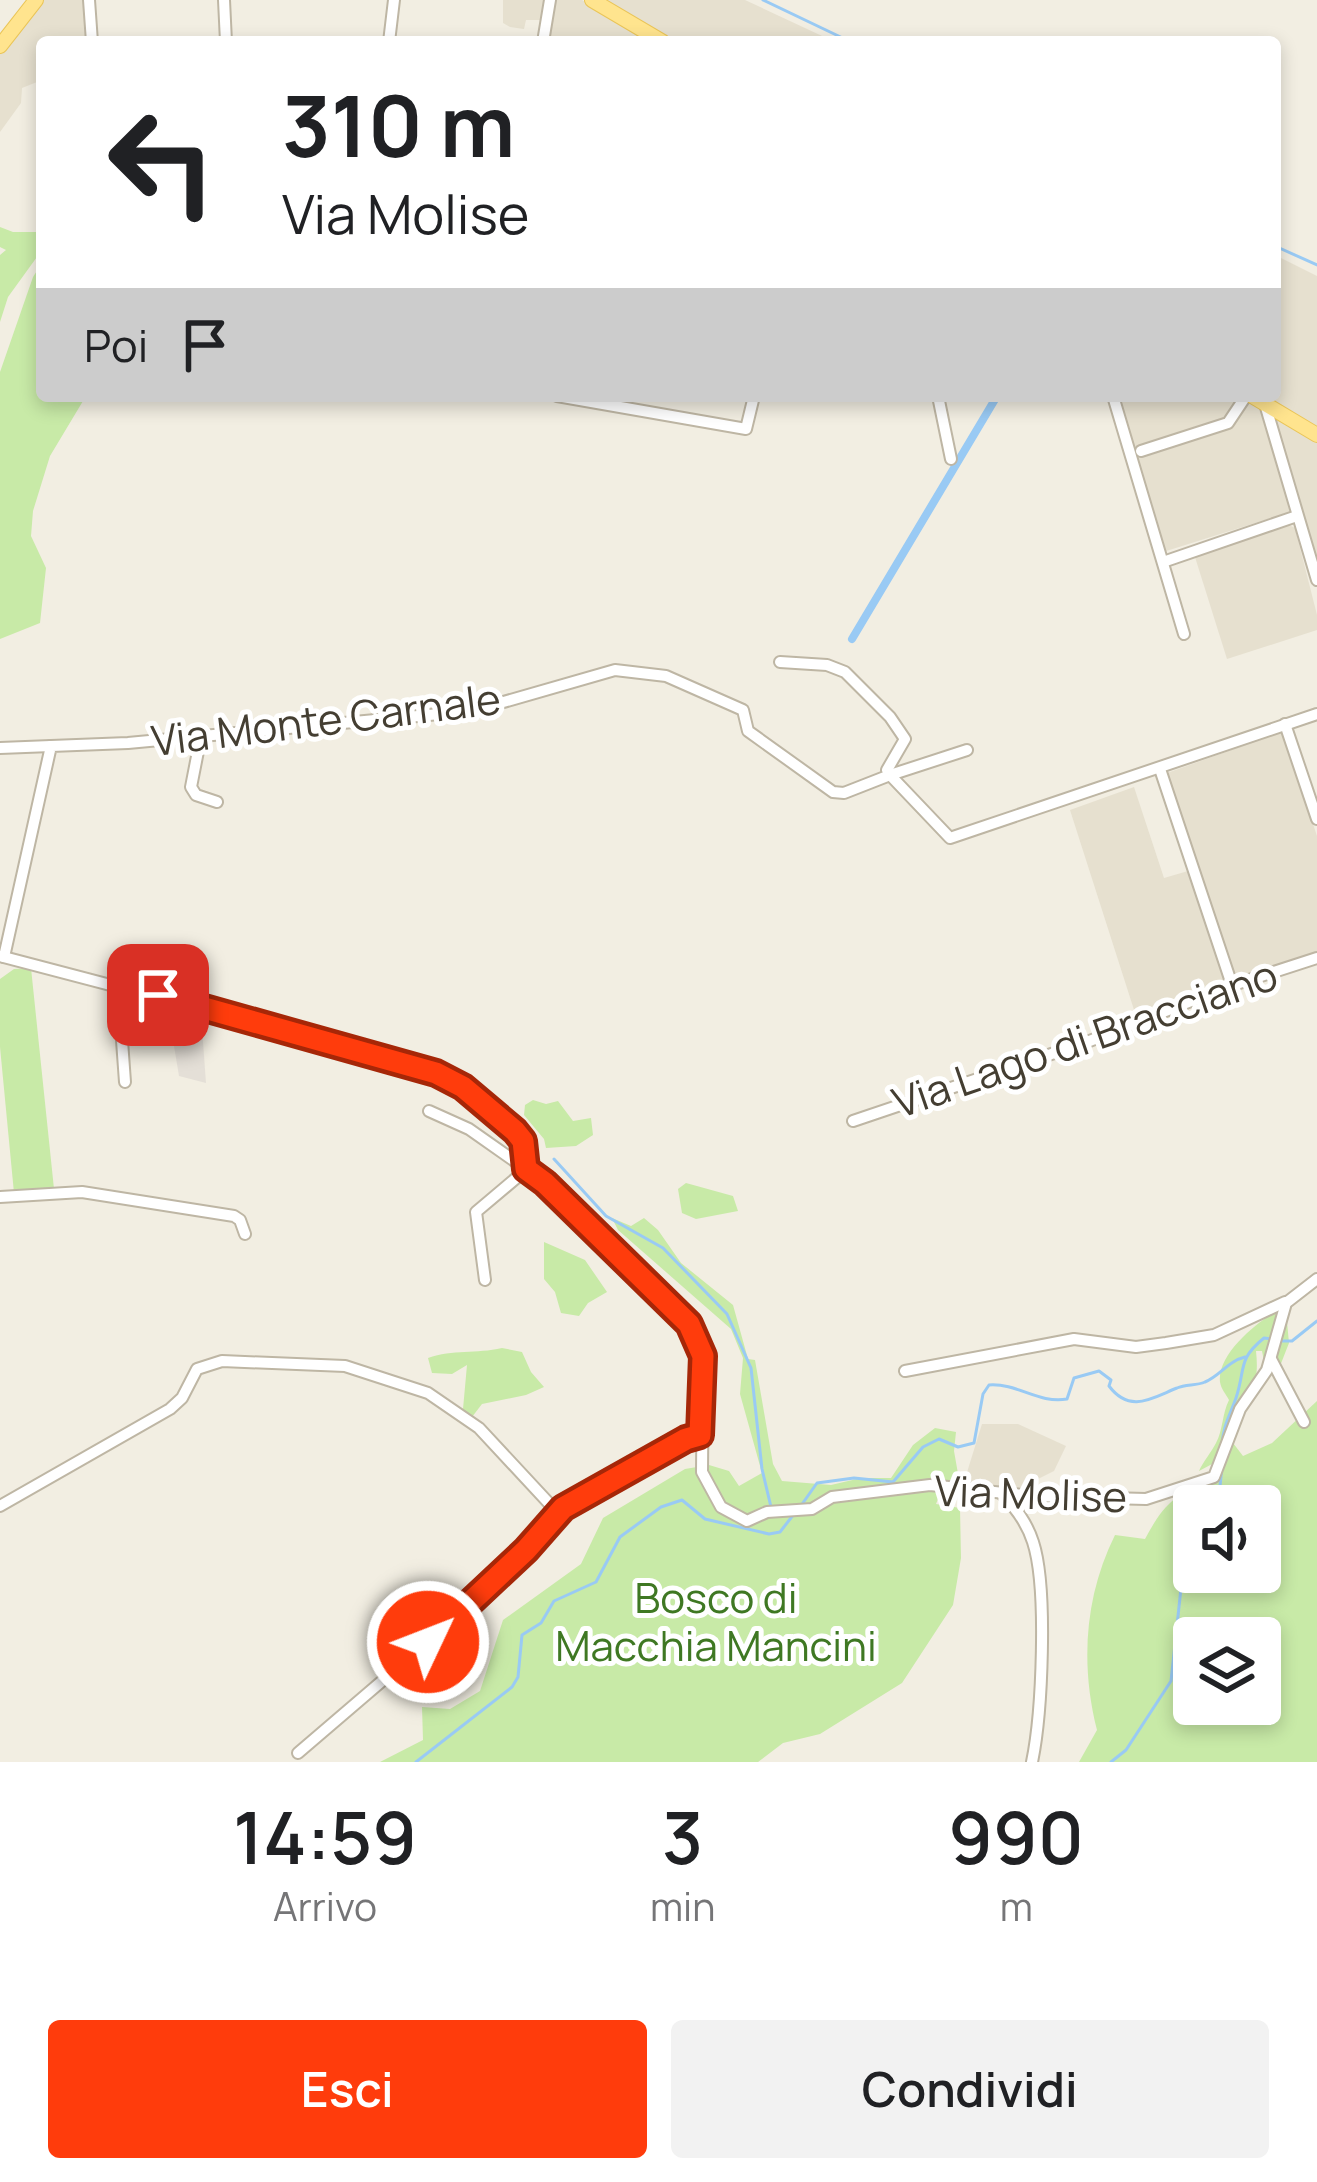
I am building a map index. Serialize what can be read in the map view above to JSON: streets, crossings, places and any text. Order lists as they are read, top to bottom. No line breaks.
{"streets":{"street":["Via Monte Carnale","Via Lago di Bracciano","Via Molise"]},"parks":["Bosco di Macchia Mancini"],"page":{"turn":["310 m","Via Molise"],"then":"Poi","eta":["14:59","Arrivo","3","min","990","m"],"buttons":["Esci","Condividi"]}}
